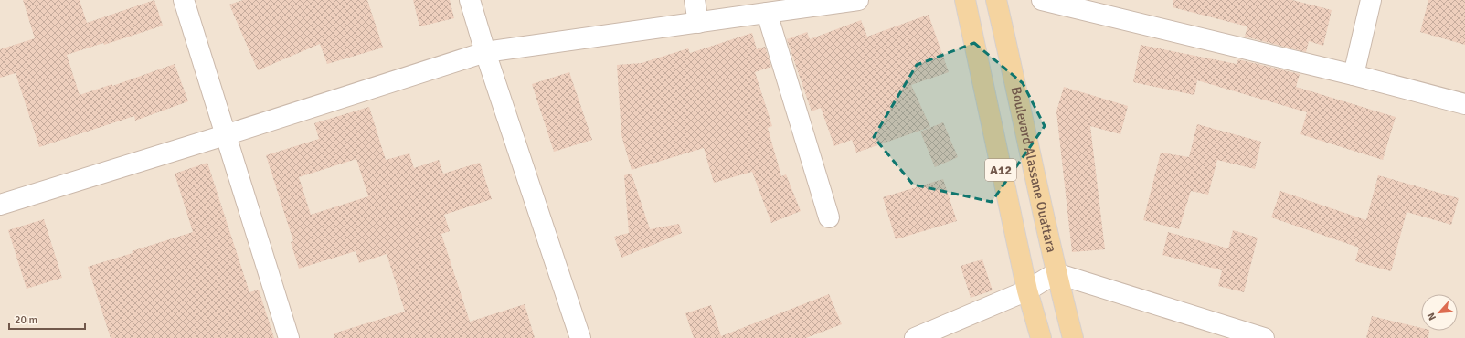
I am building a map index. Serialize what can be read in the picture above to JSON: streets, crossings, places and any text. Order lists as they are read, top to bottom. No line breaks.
{"streets":{"main road":["Boulevard Alassane Ouattara","A12"]},"scale_bar":"20 m","north":"bottom left"}
